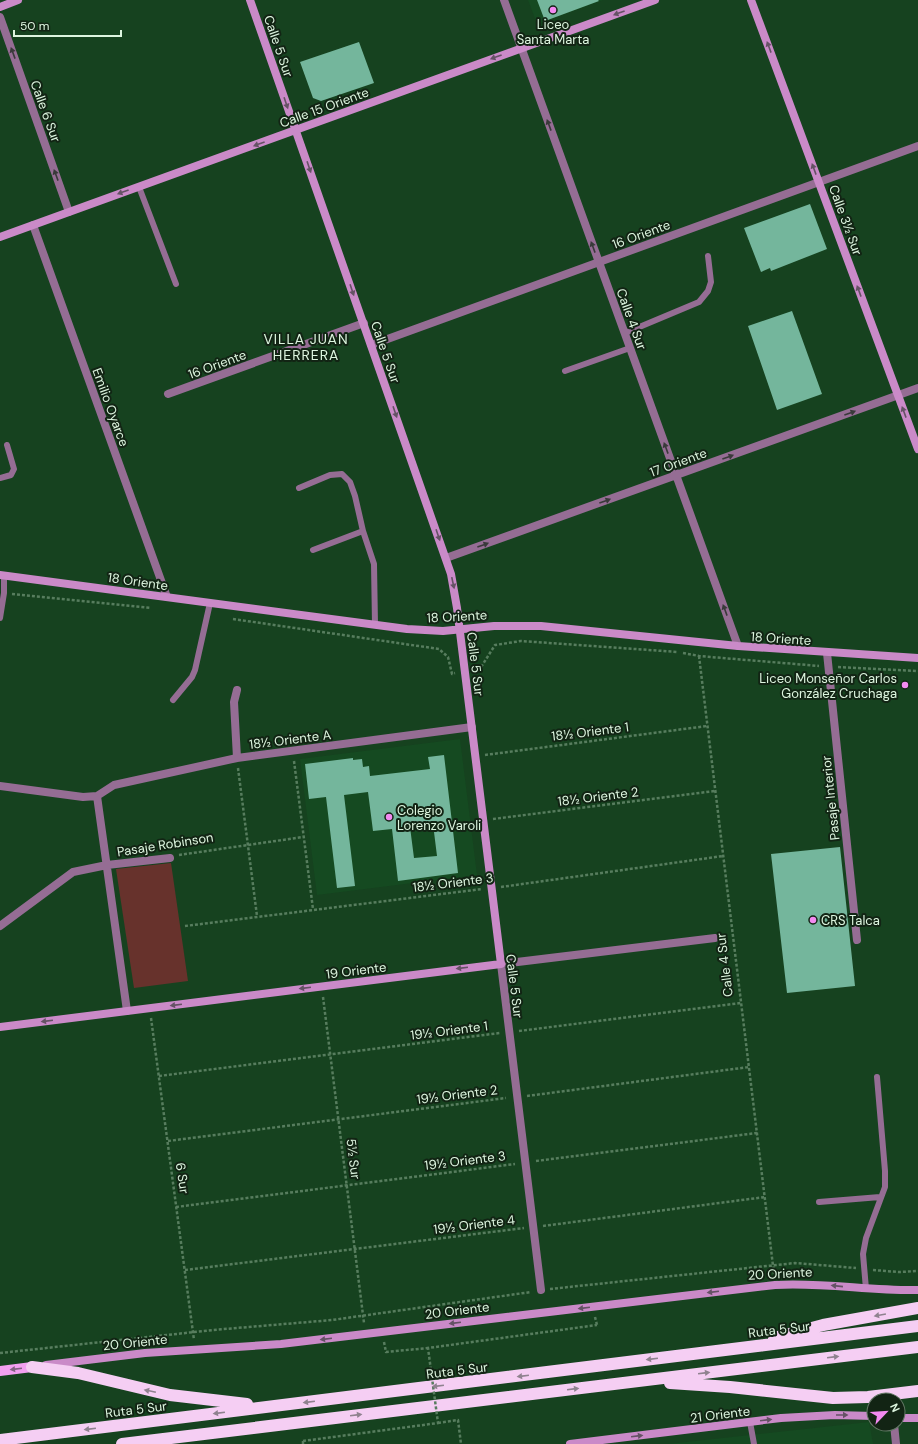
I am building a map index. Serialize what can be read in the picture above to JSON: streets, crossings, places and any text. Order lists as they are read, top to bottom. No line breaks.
{"streets":{"highway":["Ruta 5 Sur"],"main road":["20 Oriente"],"street":["Calle 5 Sur","Calle 15 Oriente","Calle 6 Sur","Calle 3½ Sur","16 Oriente","Calle 4 Sur","Emilio Oyarce","17 Oriente","18 Oriente","18½ Oriente A","Pasaje Interior","Pasaje Robinson","19 Oriente","21 Oriente"],"path":["18½ Oriente 1","18½ Oriente 2","18½ Oriente 3","19½ Oriente 1","19½ Oriente 2","5½ Sur","19½ Oriente 3","6 Sur","19½ Oriente 4"]},"crossings":[["Calle 5 Sur","Calle 15 Oriente"],["Calle 5 Sur","16 Oriente"],["Calle 5 Sur","17 Oriente"],["Calle 5 Sur","18 Oriente"],["Calle 5 Sur","18½ Oriente 1"],["Calle 5 Sur","18½ Oriente A"],["Calle 5 Sur","18½ Oriente 2"],["Calle 5 Sur","18½ Oriente 3"],["Calle 5 Sur","19 Oriente"],["Calle 5 Sur","19½ Oriente 1"],["Calle 5 Sur","19½ Oriente 2"],["Calle 5 Sur","19½ Oriente 3"],["Calle 5 Sur","19½ Oriente 4"],["Calle 15 Oriente","Calle 6 Sur"],["Calle 15 Oriente","Calle 4 Sur"],["Calle 15 Oriente","Emilio Oyarce"],["Calle 3½ Sur","16 Oriente"],["Calle 3½ Sur","17 Oriente"],["16 Oriente","Calle 4 Sur"],["Calle 4 Sur","17 Oriente"],["Calle 4 Sur","18 Oriente"],["Calle 4 Sur","18½ Oriente 1"],["Calle 4 Sur","18½ Oriente 2"],["Calle 4 Sur","18½ Oriente 3"],["Calle 4 Sur","19½ Oriente 1"],["Calle 4 Sur","19½ Oriente 2"],["Calle 4 Sur","19½ Oriente 3"],["Calle 4 Sur","19½ Oriente 4"],["Calle 4 Sur","20 Oriente"],["Emilio Oyarce","18 Oriente"],["18 Oriente","Pasaje Interior"],["19 Oriente","5½ Sur"],["19 Oriente","6 Sur"],["19½ Oriente 1","5½ Sur"],["19½ Oriente 1","6 Sur"],["19½ Oriente 2","5½ Sur"],["19½ Oriente 2","6 Sur"],["5½ Sur","19½ Oriente 3"],["5½ Sur","19½ Oriente 4"],["5½ Sur","20 Oriente"],["19½ Oriente 3","6 Sur"],["6 Sur","19½ Oriente 4"],["6 Sur","20 Oriente"]],"one_way":["Calle 5 Sur","Calle 15 Oriente","Calle 6 Sur","Calle 3½ Sur","Calle 4 Sur","17 Oriente","19 Oriente","20 Oriente","21 Oriente"],"districts":["VILLA JUAN HERRERA"],"places":["Liceo Santa Marta","Liceo Monseñor Carlos González Cruchaga","Colegio Lorenzo Varoli","CRS Talca"],"scale_bar":"50 m","north":"top right"}
